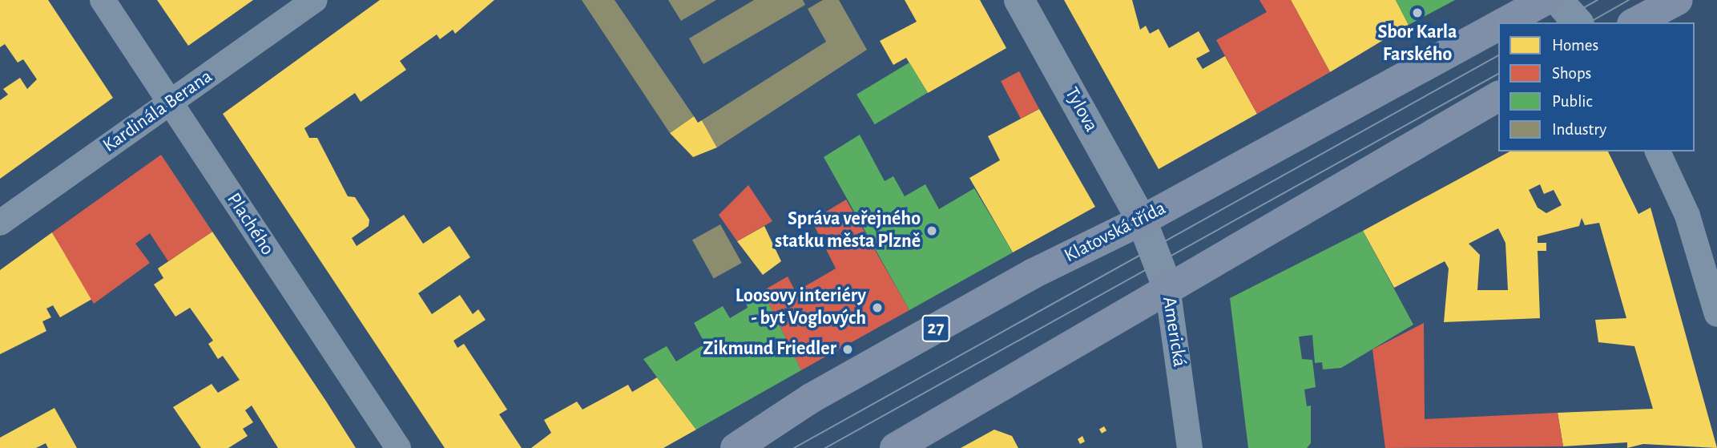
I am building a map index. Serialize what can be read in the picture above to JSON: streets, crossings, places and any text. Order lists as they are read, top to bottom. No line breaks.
{"streets":{"main road":["Klatovská třída","27"],"street":["Tylova","Kardinála Berana","Plachého","Americká"]},"crossings":[["Tylova","Klatovská třída"],["Tylova","Americká"],["Kardinála Berana","Plachého"],["Klatovská třída","Americká"]],"places":["Sbor Karla Farského","Správa veřejného statku města Plzně","Loosovy interiéry - byt Voglových","Zikmund Friedler"],"legend":["Homes","Shops","Public","Industry"]}
